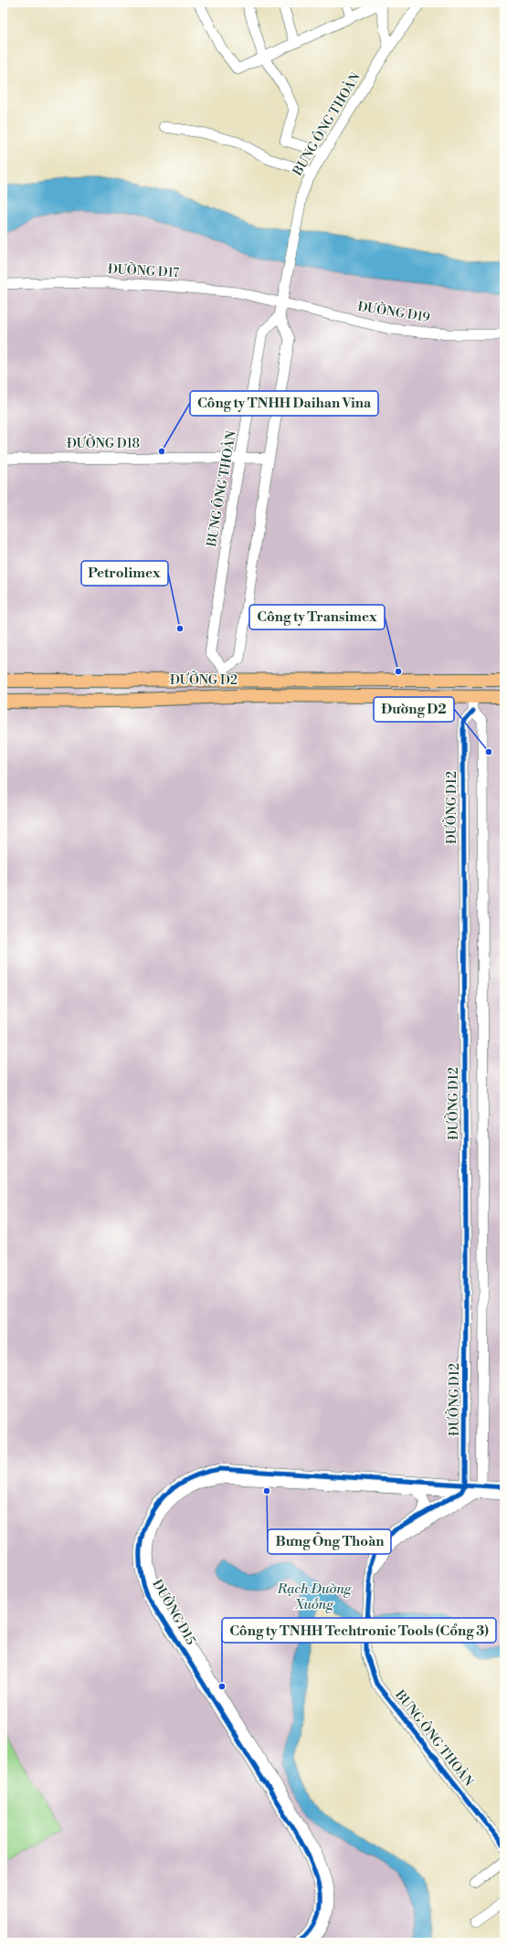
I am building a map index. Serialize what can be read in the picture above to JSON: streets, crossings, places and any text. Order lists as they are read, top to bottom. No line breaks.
{"streets":{"main road":["ĐƯỜNG D2"],"street":["BƯNG ÔNG THOÀN","ĐƯỜNG D17","ĐƯỜNG D19","ĐƯỜNG D18","ĐƯỜNG D12","ĐƯỜNG D15"]},"crossings":[["BƯNG ÔNG THOÀN","ĐƯỜNG D17"],["BƯNG ÔNG THOÀN","ĐƯỜNG D19"],["BƯNG ÔNG THOÀN","ĐƯỜNG D18"],["BƯNG ÔNG THOÀN","ĐƯỜNG D2"],["ĐƯỜNG D17","ĐƯỜNG D19"],["ĐƯỜNG D12","ĐƯỜNG D15"]],"water":["Rạch Đường Xuống"],"places":["Công ty TNHH Daihan Vina","Petrolimex","Công ty Transimex","Đường D2","Bưng Ông Thoàn","Công ty TNHH Techtronic Tools (Cổng 3)"]}
